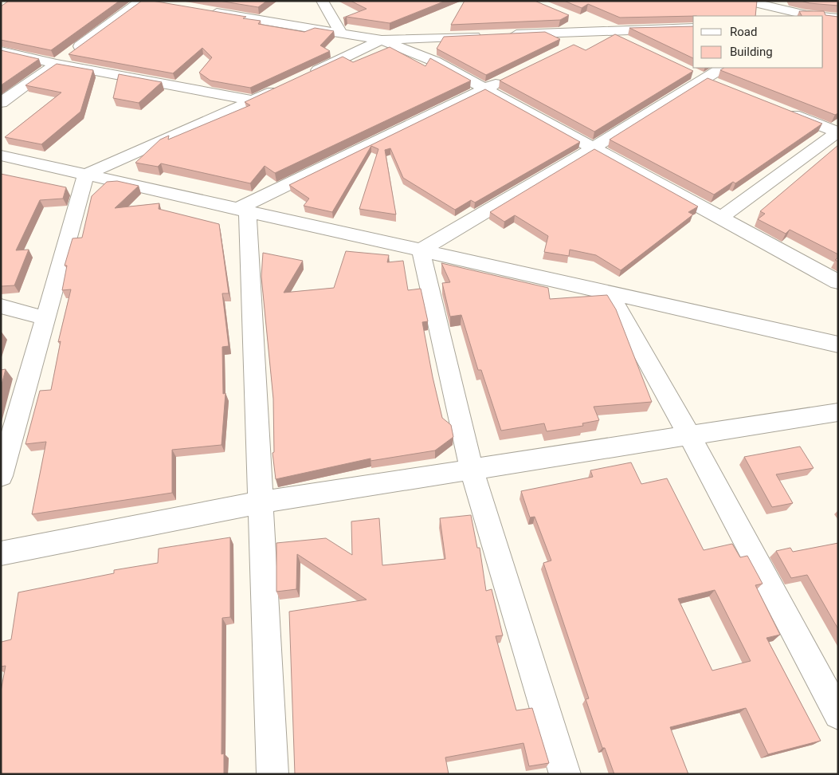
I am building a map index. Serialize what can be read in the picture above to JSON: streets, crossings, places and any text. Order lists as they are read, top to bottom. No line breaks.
{"legend":["Road","Building"]}
